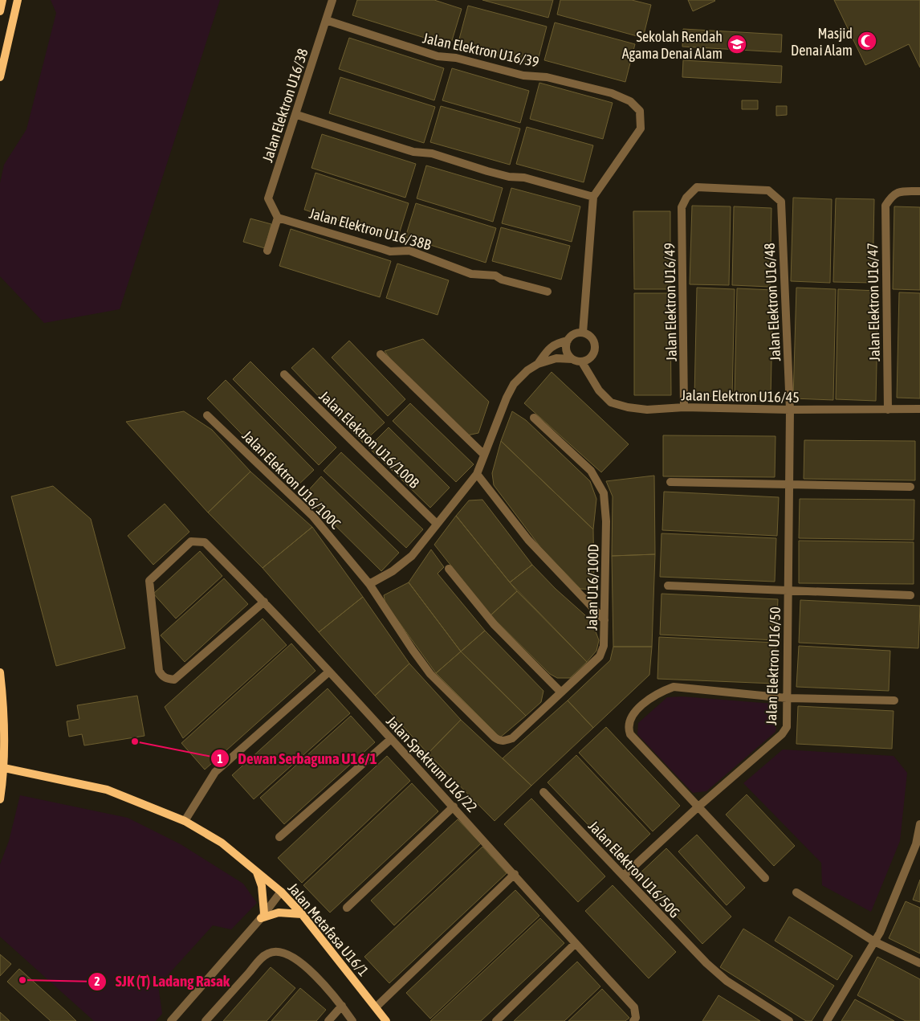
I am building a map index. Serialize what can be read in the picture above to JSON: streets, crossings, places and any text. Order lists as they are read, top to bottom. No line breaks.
{"streets":{"street":["Jalan Elektron U16/39","Jalan Elektron U16/38","Jalan Elektron U16/38B","Jalan Elektron U16/49","Jalan Elektron U16/48","Jalan Elektron U16/47","Jalan Elektron U16/45","Jalan Elektron U16/100B","Jalan Elektron U16/100C","Jalan U16/100D","Jalan Elektron U16/50","Jalan Spektrum U16/22","Jalan Elektron U16/50G","Jalan Metafasa U16/1"]},"crossings":[["Jalan Elektron U16/39","Jalan Elektron U16/38"],["Jalan Elektron U16/38","Jalan Elektron U16/38B"],["Jalan Elektron U16/49","Jalan Elektron U16/48"],["Jalan Elektron U16/49","Jalan Elektron U16/45"],["Jalan Elektron U16/48","Jalan Elektron U16/45"],["Jalan Elektron U16/48","Jalan Elektron U16/50"],["Jalan Elektron U16/47","Jalan Elektron U16/45"],["Jalan Elektron U16/45","Jalan Elektron U16/50"],["Jalan Elektron U16/100C","Jalan U16/100D"],["Jalan Elektron U16/50","Jalan Elektron U16/50G"]],"places":{"mosque":["Masjid Denai Alam"],"school or university":["Sekolah Rendah Agama Denai Alam"],"other":["Dewan Serbaguna U16/1","SJK (T) Ladang Rasak"]}}
